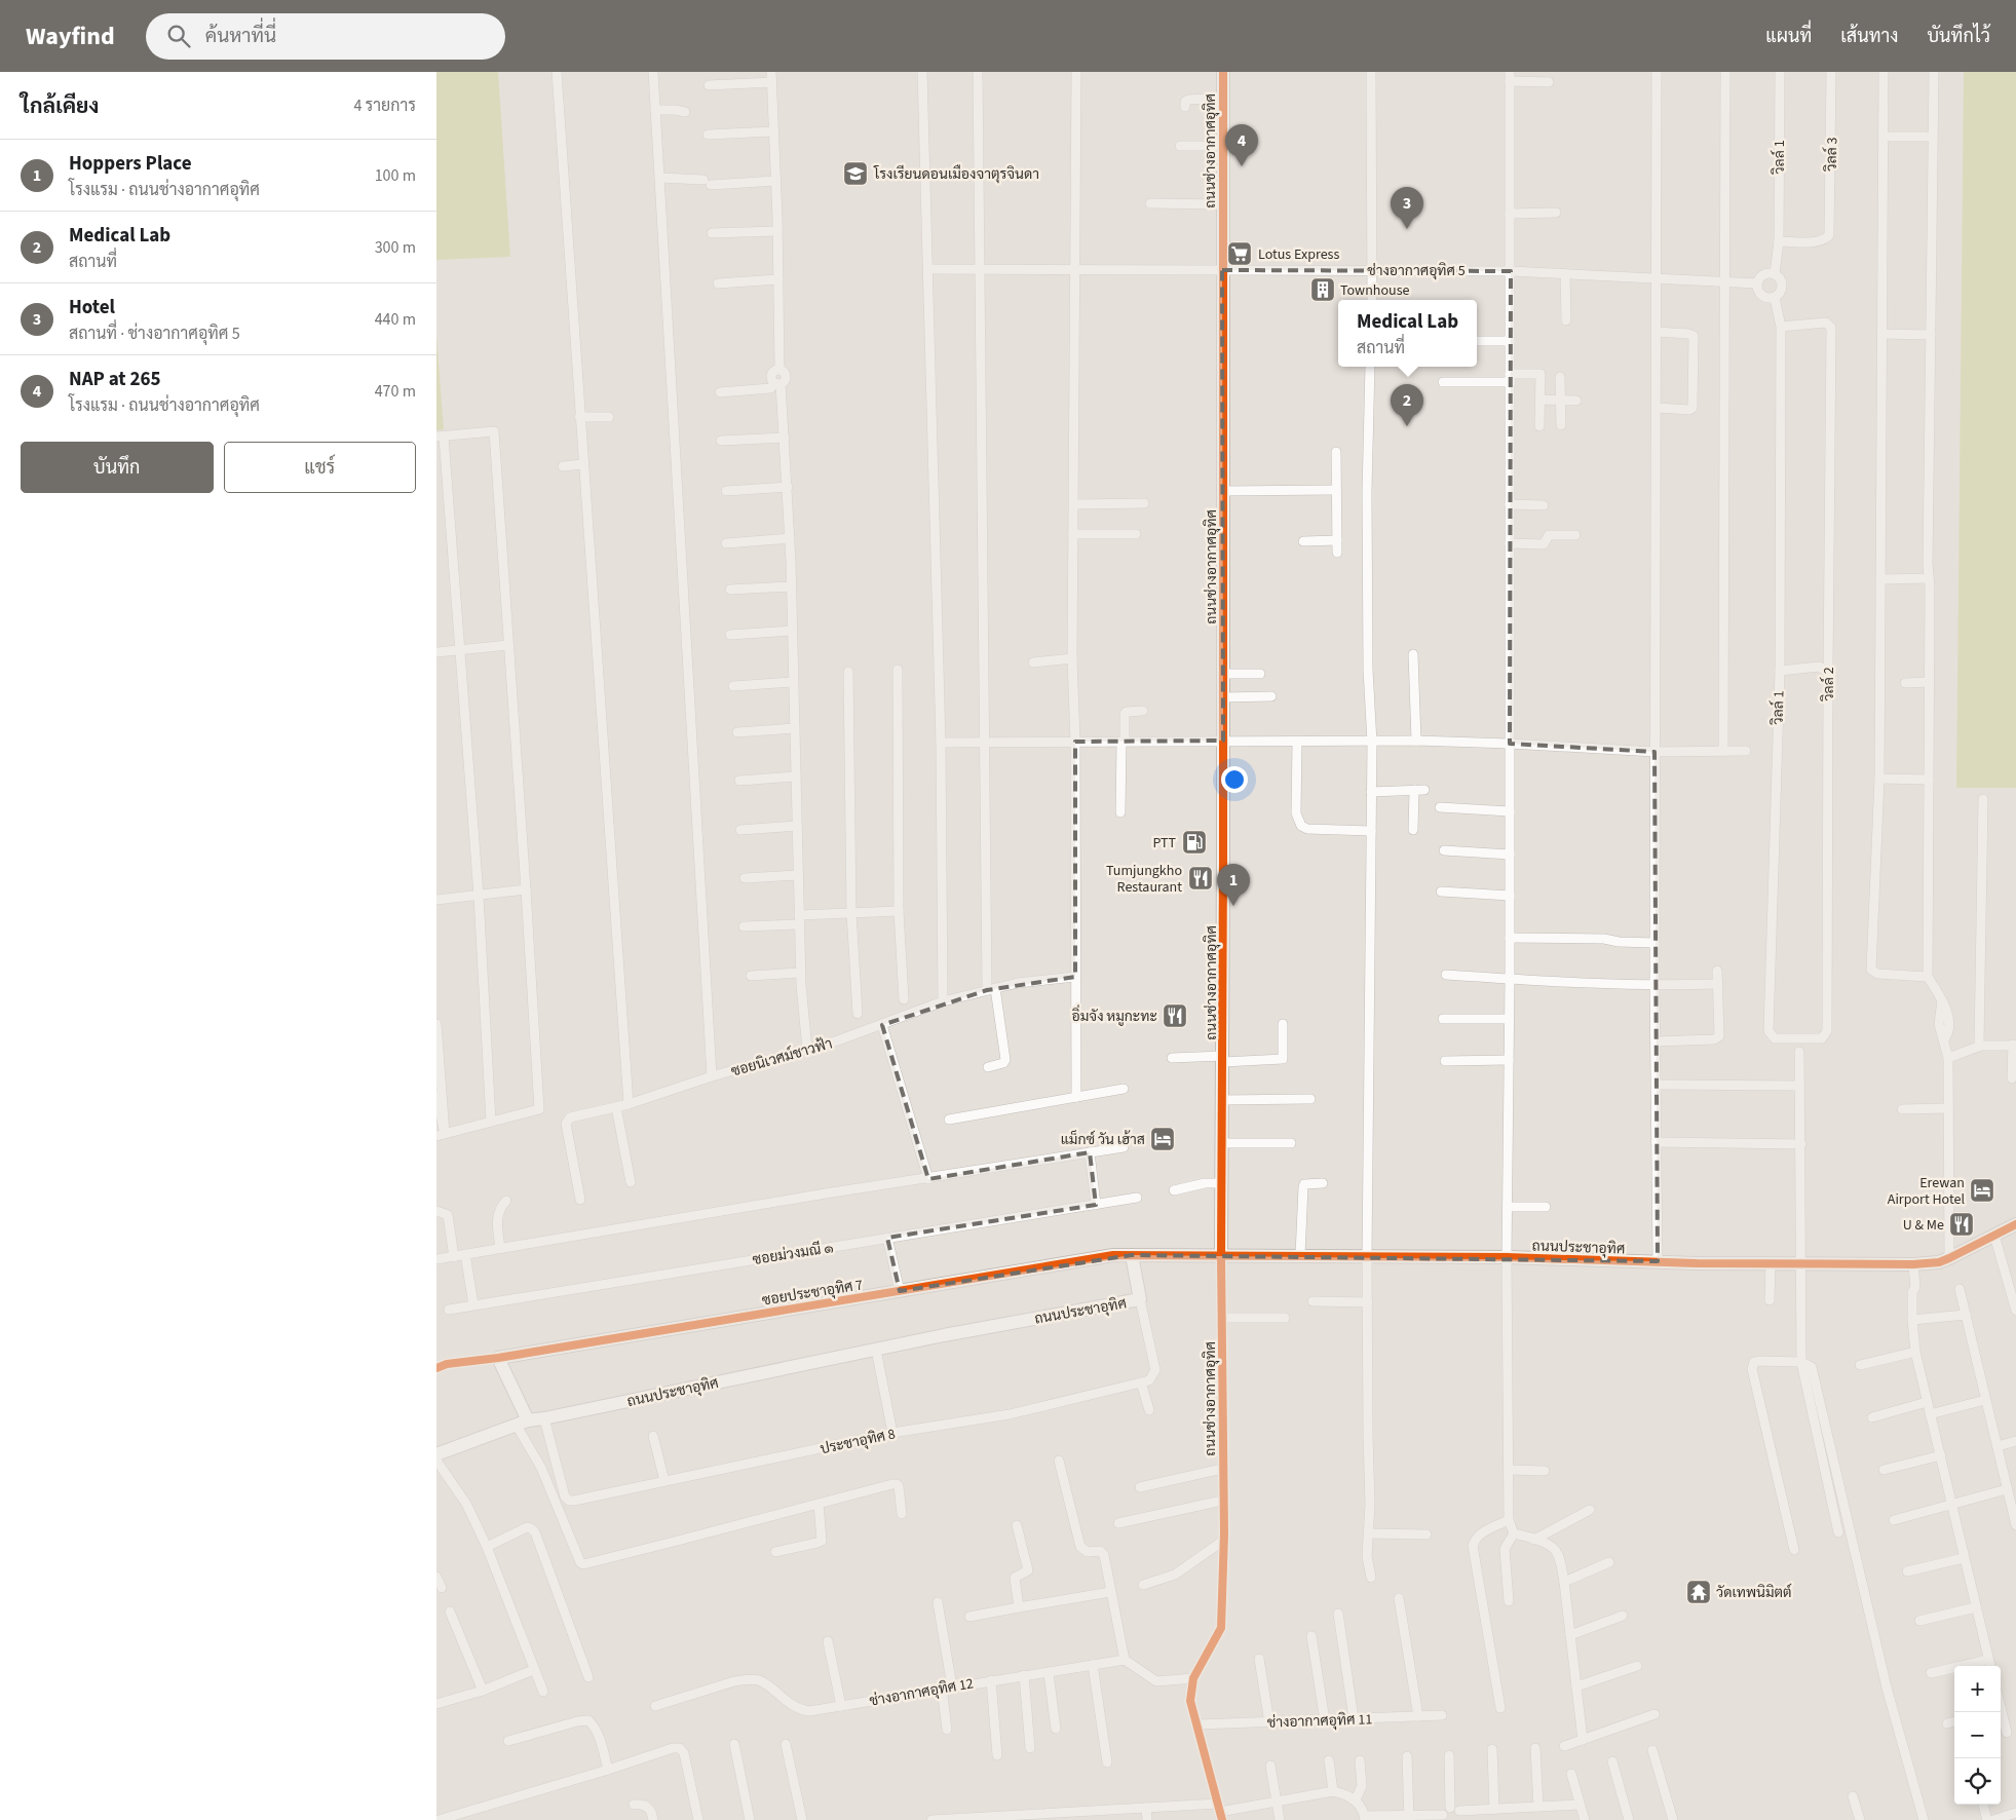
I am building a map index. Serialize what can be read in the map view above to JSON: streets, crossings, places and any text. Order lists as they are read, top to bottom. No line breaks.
{"streets":{"street":["ถนนช่างอากาศอุทิศ","วิลล์ 3","วิลล์ 1","ช่างอากาศอุทิศ 5","วิลล์ 2","ซอยนิเวศม์ชาวฟ้า","ถนนประชาอุทิศ","ซอยม่วงมณี ๑","ซอยประชาอุทิศ 7","ประชาอุทิศ 8","ช่างอากาศอุทิศ 12","ช่างอากาศอุทิศ 11"]},"crossings":[["ถนนช่างอากาศอุทิศ","ช่างอากาศอุทิศ 5"],["ถนนช่างอากาศอุทิศ","ถนนประชาอุทิศ"],["ถนนช่างอากาศอุทิศ","ช่างอากาศอุทิศ 11"],["วิลล์ 3","วิลล์ 1"],["วิลล์ 1","ช่างอากาศอุทิศ 5"],["วิลล์ 1","วิลล์ 2"],["ถนนประชาอุทิศ","ซอยประชาอุทิศ 7"],["ถนนประชาอุทิศ","ประชาอุทิศ 8"]],"places":{"school or university":["โรงเรียนดอนเมืองจาตุรจินดา"],"supermarket":["Lotus Express"],"building":["Townhouse"],"fuel station":["PTT"],"restaurant":["Tumjungkho Restaurant","อิ่มจัง หมูกะทะ","U & Me"],"hotel":["แม็กซ์ วัน เฮ้าส","Erewan Airport Hotel"],"temple":["วัดเทพนิมิตต์"]},"page":{"header":"Wayfind","search":"ค้นหาที่นี่","nav":["แผนที่","เส้นทาง","บันทึกไว้"],"heading":["ใกล้เคียง","4 รายการ"],"pins":["4","3","2","1"],"list":[{"mark":"1","name":"Hoppers Place","note":"โรงแรม · ถนนช่างอากาศอุทิศ","value":"100 m"},{"mark":"2","name":"Medical Lab","note":"สถานที่","value":"300 m"},{"mark":"3","name":"Hotel","note":"สถานที่ · ช่างอากาศอุทิศ 5","value":"440 m"},{"mark":"4","name":"NAP at 265","note":"โรงแรม · ถนนช่างอากาศอุทิศ","value":"470 m"}],"popup":["Medical Lab","สถานที่"],"buttons":["บันทึก","แชร์"],"map_buttons":["+","−"]}}
